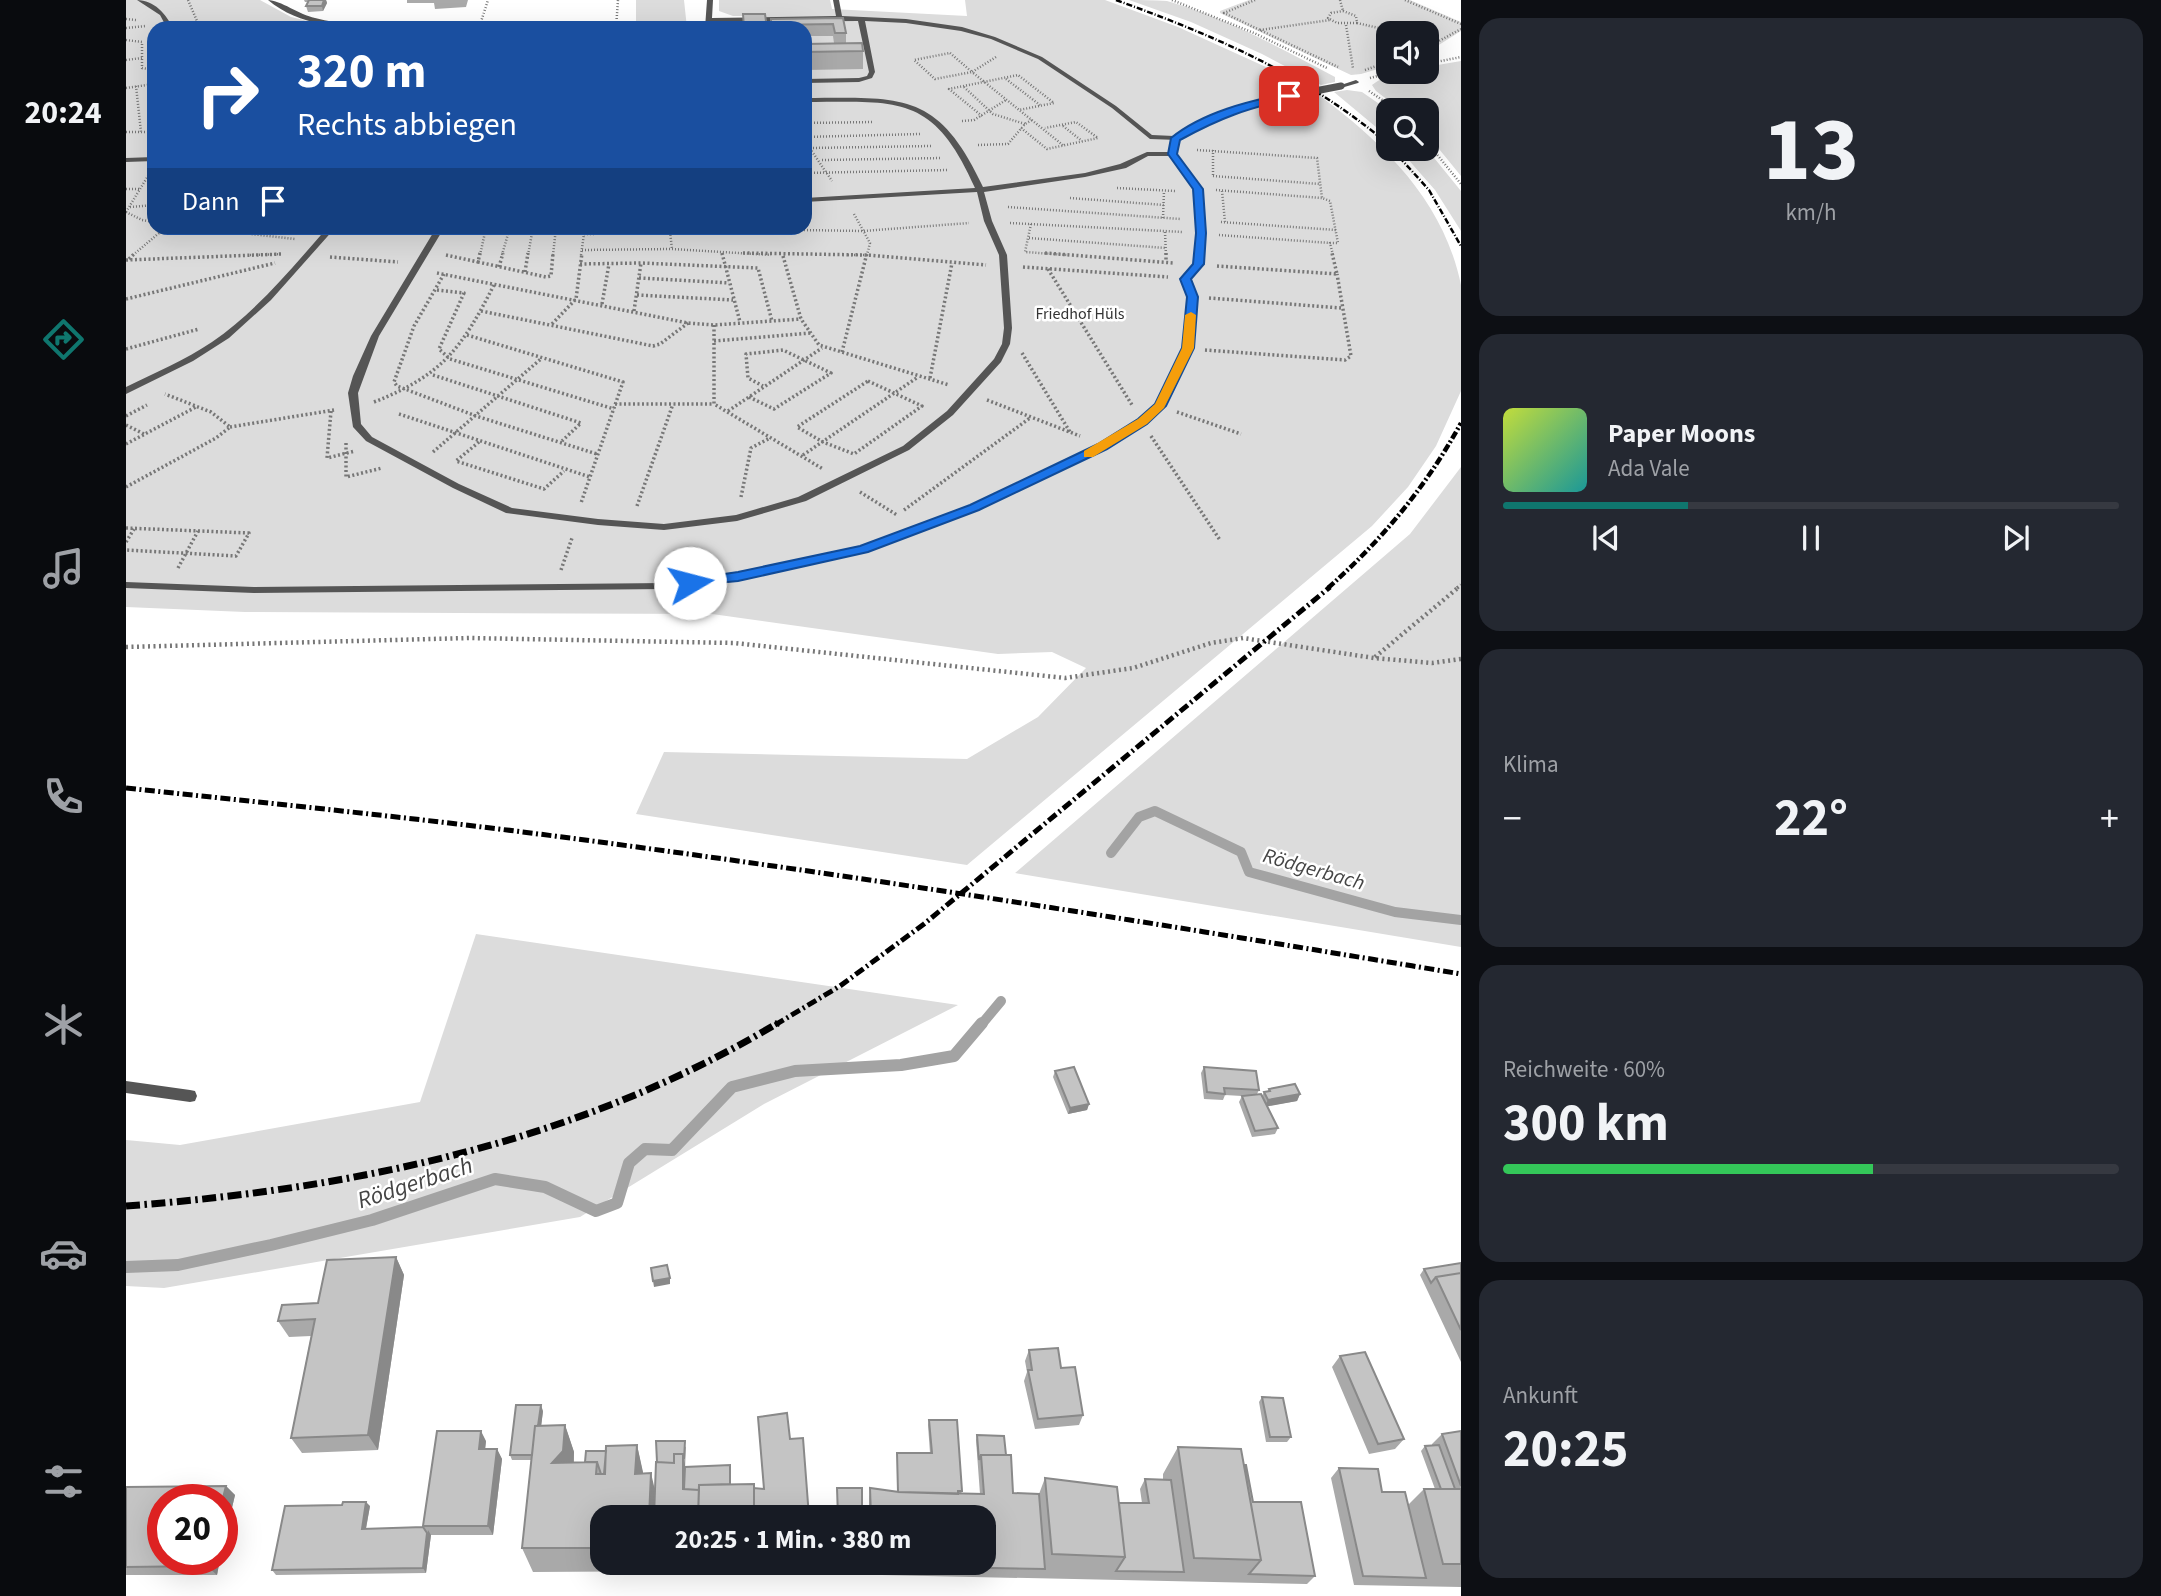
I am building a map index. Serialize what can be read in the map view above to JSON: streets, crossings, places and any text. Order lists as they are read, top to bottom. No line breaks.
{"water":["Rödgerbach"],"parks":["Friedhof Hüls"],"page":{"tabs":"20:24","tile":[["13","km/h"],"Klima",["Reichweite · 60%","300 km"],["Ankunft","20:25"]],"turn":["320 m","Rechts abbiegen"],"then":"Dann","song":["Paper Moons","Ada Vale"],"heat":["−","22°","+"],"limit":"20","trip":"20:25 · 1 Min. · 380 m"}}
